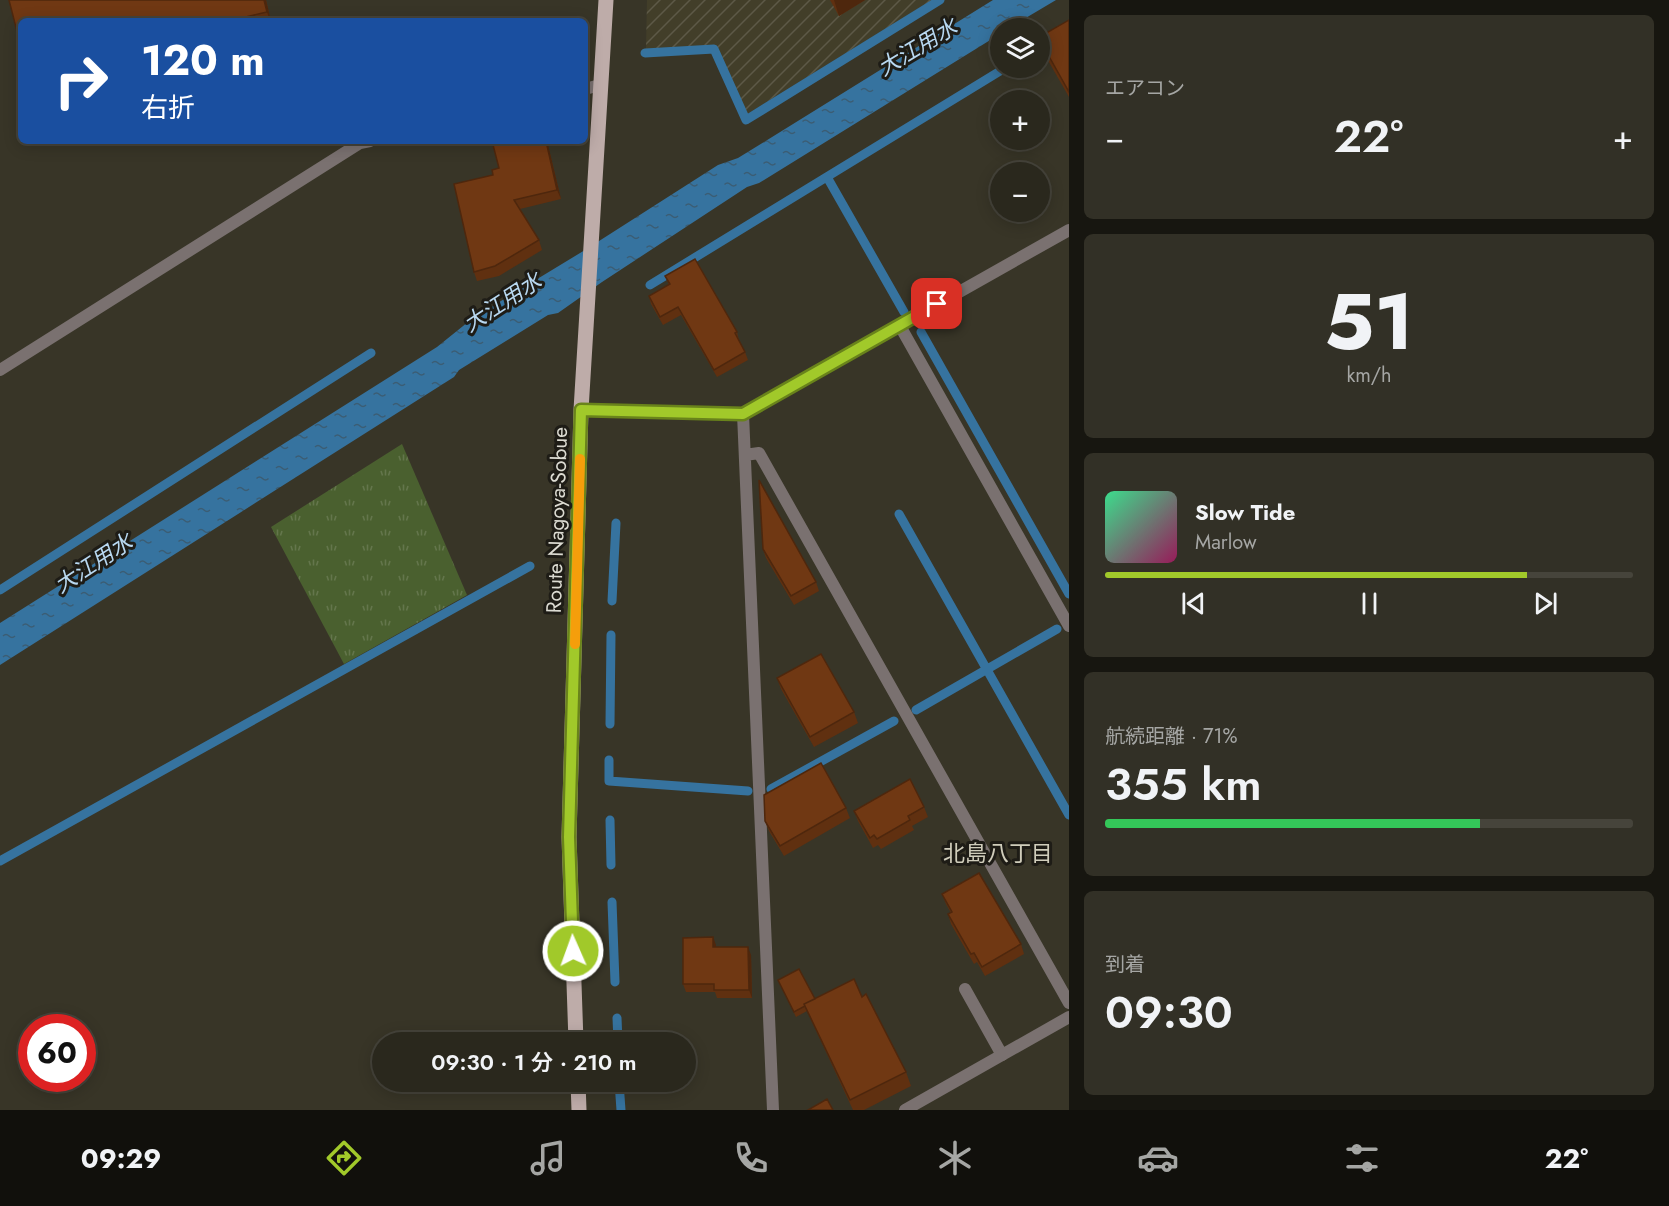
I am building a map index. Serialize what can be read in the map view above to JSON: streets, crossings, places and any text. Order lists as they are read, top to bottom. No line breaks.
{"streets":{"main road":["Route Nagoya-Sobue"]},"districts":["北島八丁目"],"water":["大江用水"],"page":{"tile":["エアコン",["51","km/h"],["航続距離 · 71%","355 km"],["到着","09:30"]],"map_buttons":["+","−"],"turn":["120 m","右折"],"heat":["−","22°","+"],"song":["Slow Tide","Marlow"],"limit":"60","trip":"09:30 · 1 分 · 210 m","tabs":["09:29","22°"]}}
